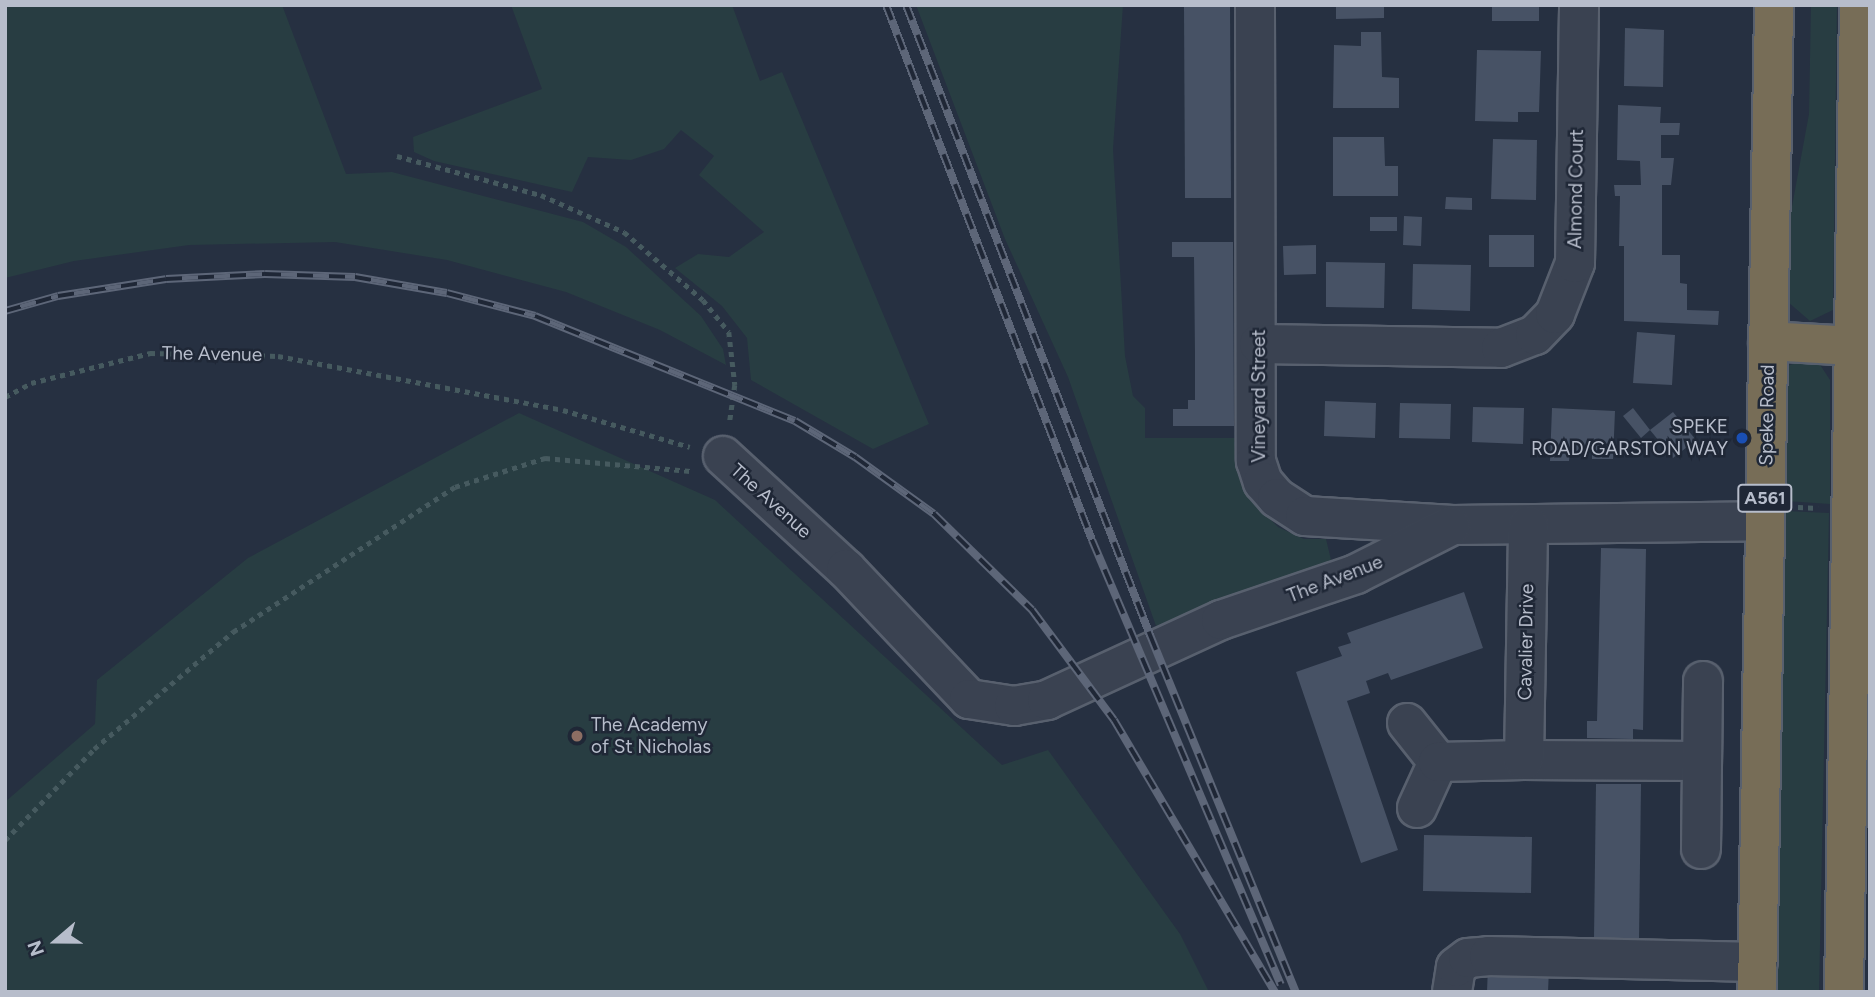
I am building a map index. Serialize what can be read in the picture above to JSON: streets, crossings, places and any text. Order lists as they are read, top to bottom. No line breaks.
{"streets":{"highway":["Speke Road","A561"],"street":["Almond Court","The Avenue","Vineyard Street","Cavalier Drive"]},"crossings":[["Almond Court","Vineyard Street"],["The Avenue","Vineyard Street"],["Vineyard Street","Speke Road"],["Vineyard Street","Cavalier Drive"]],"places":["SPEKE ROAD/GARSTON WAY","The Academy of St Nicholas"],"north":"left"}
